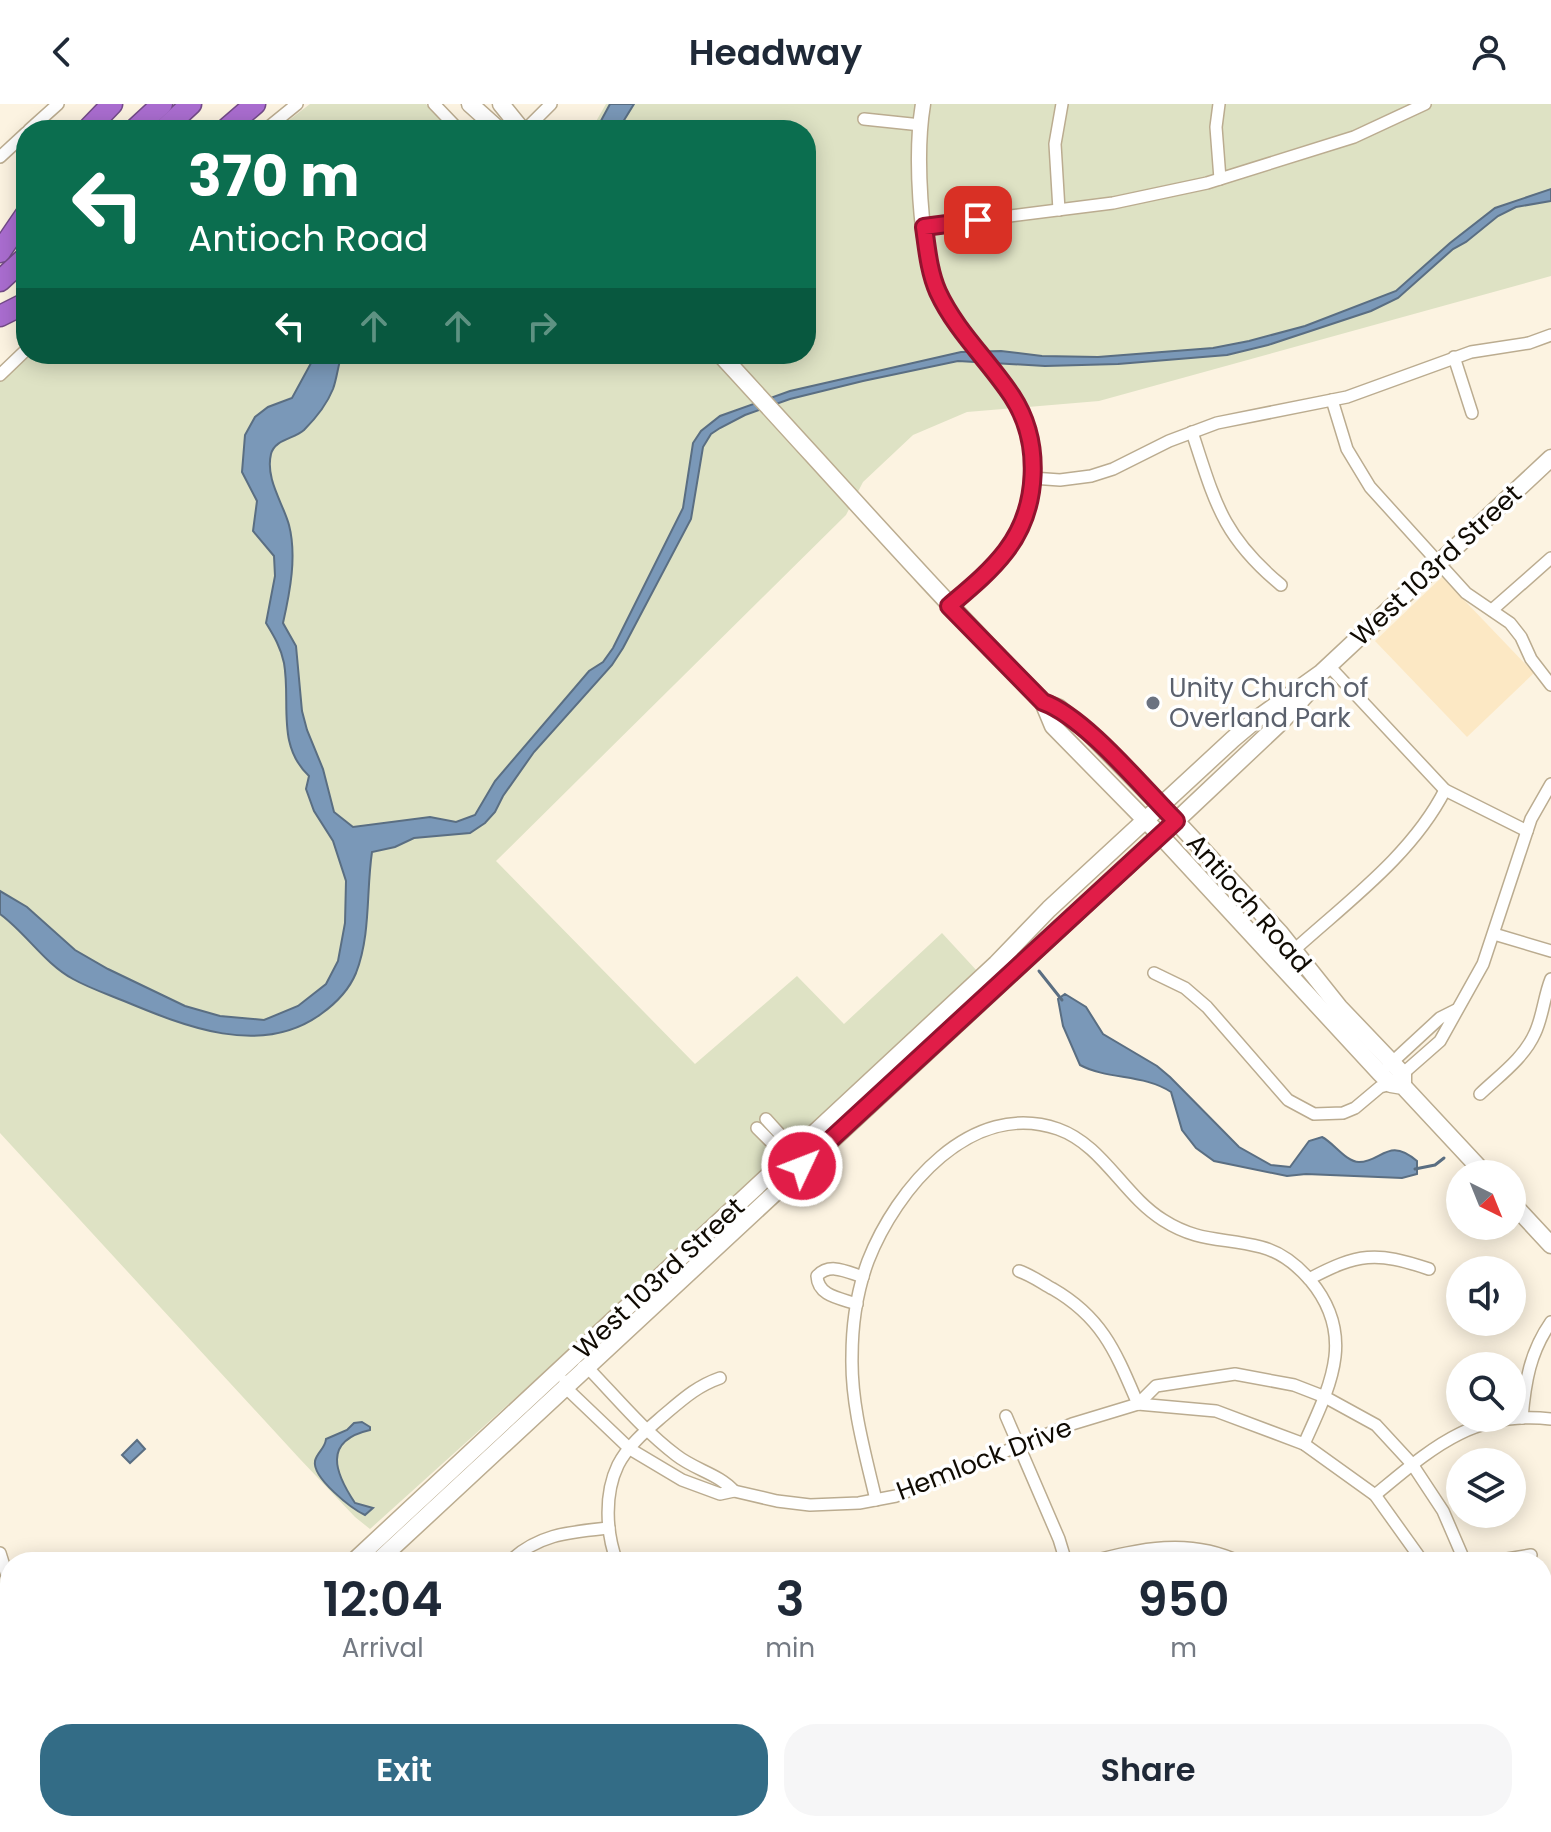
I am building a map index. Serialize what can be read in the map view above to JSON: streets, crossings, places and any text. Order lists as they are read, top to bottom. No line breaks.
{"streets":{"main road":["West 103rd Street","Antioch Road"],"street":["Hemlock Drive"]},"crossings":[["West 103rd Street","Antioch Road"],["West 103rd Street","Hemlock Drive"]],"places":["Unity Church of Overland Park"],"north":"bottom right","page":{"header":"Headway","turn":["370 m","Antioch Road"],"eta":["12:04","Arrival","3","min","950","m"],"buttons":["Exit","Share"]}}
